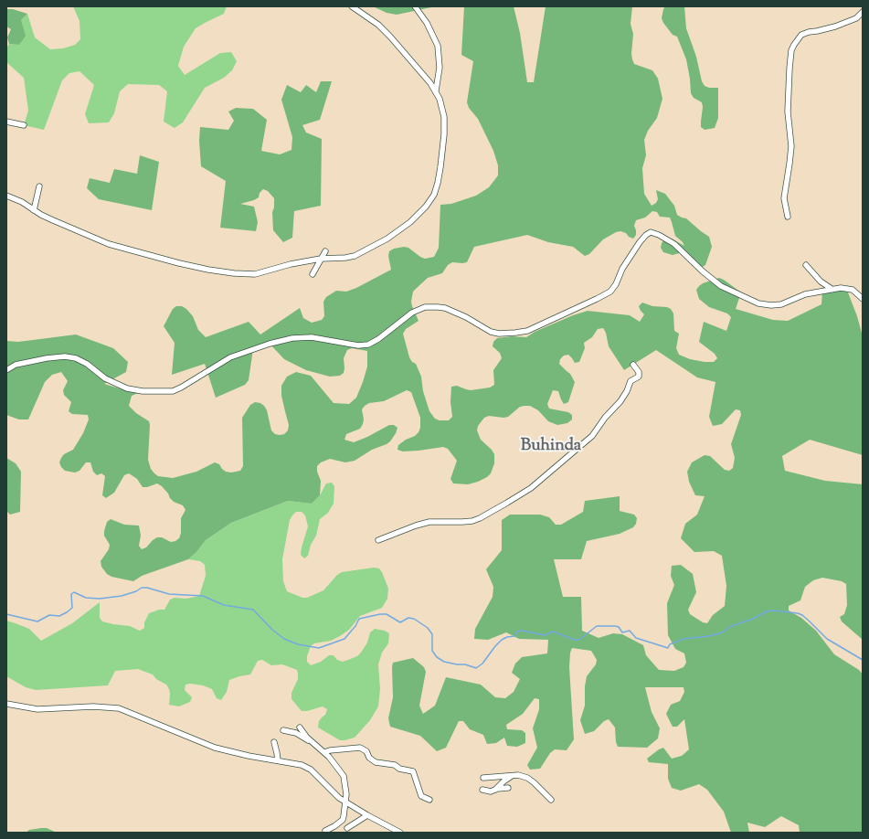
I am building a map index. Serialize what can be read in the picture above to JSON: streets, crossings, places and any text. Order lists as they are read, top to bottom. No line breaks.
{"districts":["Buhinda"]}
